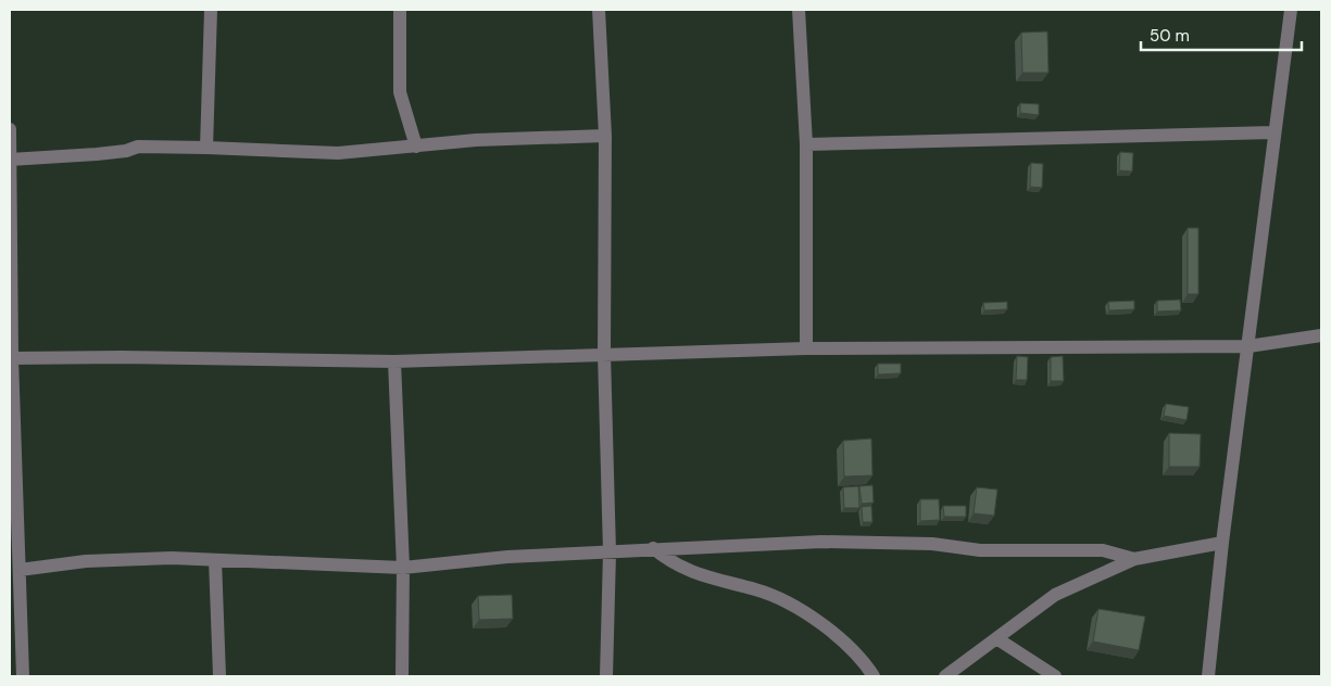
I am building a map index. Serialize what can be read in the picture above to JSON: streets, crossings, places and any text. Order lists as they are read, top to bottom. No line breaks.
{"scale_bar":"50 m"}
